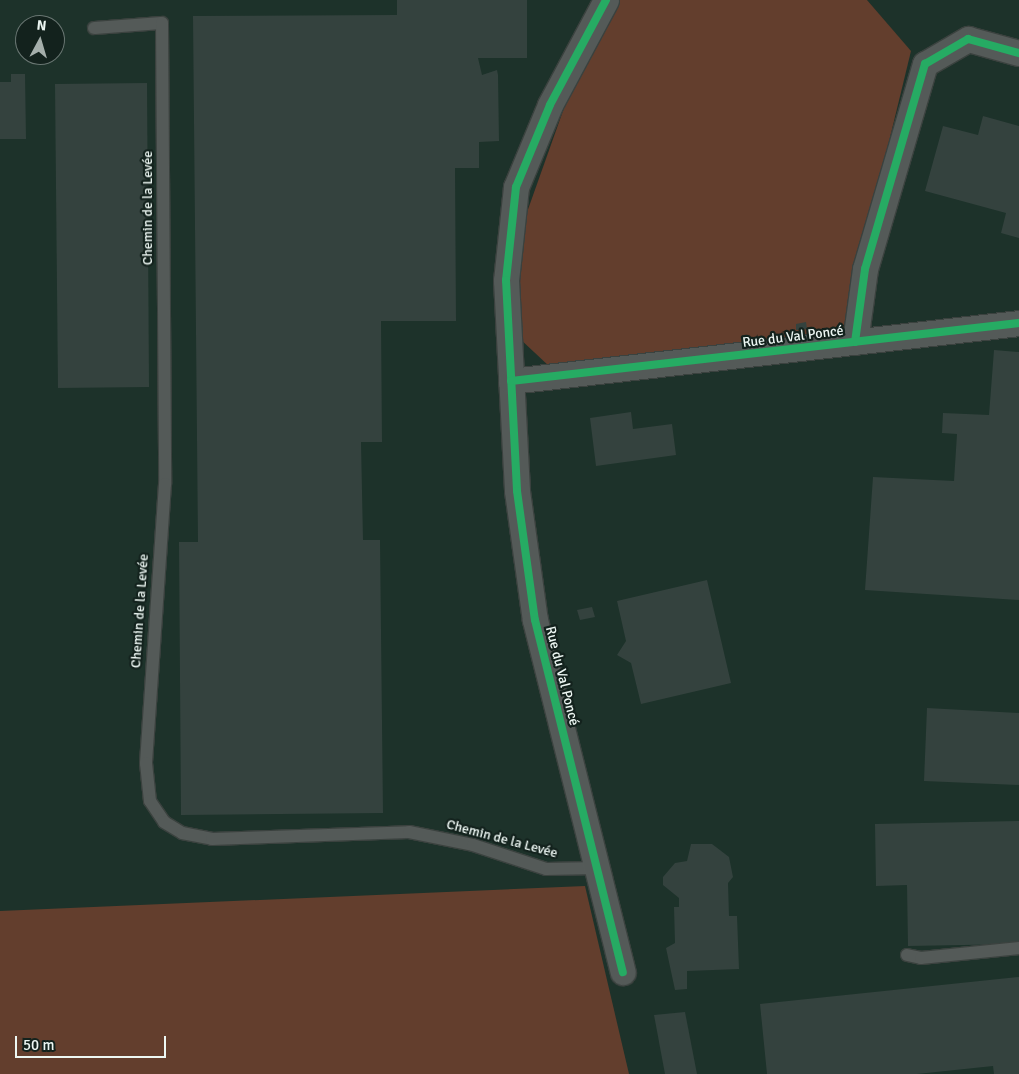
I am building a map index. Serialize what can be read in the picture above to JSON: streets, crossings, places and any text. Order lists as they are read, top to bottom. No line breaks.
{"streets":{"street":["Rue du Val Poncé"],"lane":["Chemin de la Levée"]},"crossings":[["Chemin de la Levée","Rue du Val Poncé"]],"scale_bar":"50 m","north":"top"}
